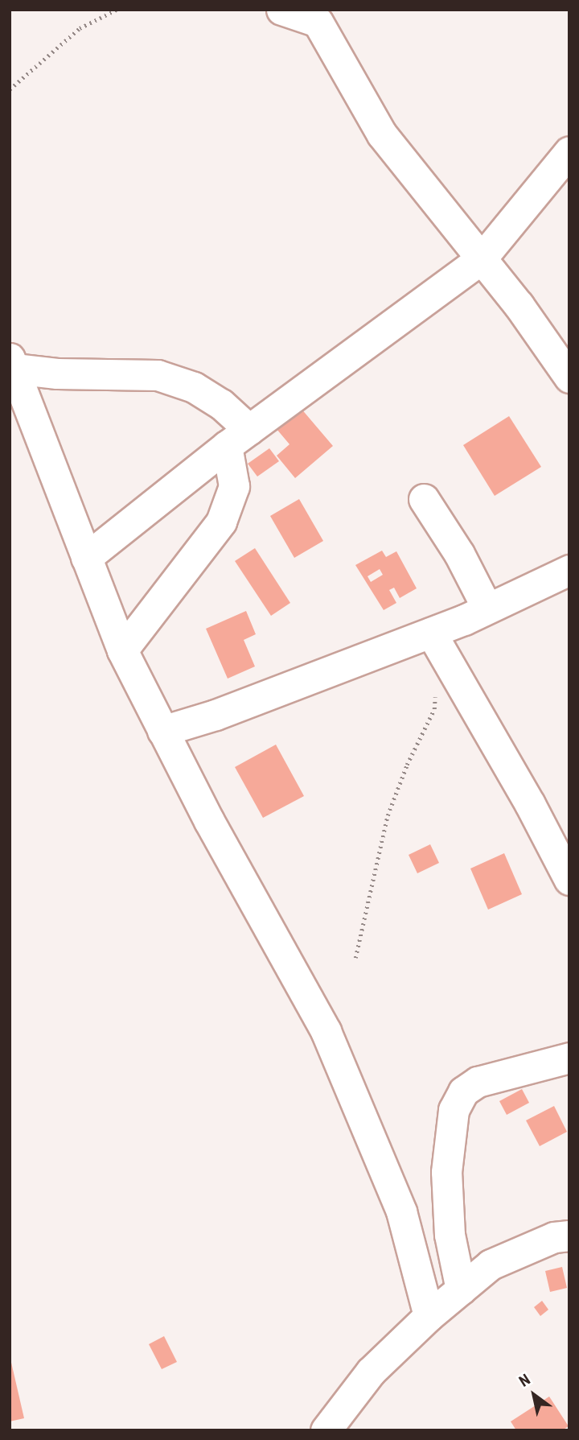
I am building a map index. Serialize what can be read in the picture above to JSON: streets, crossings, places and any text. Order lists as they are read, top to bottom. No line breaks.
{"north":"top left"}
